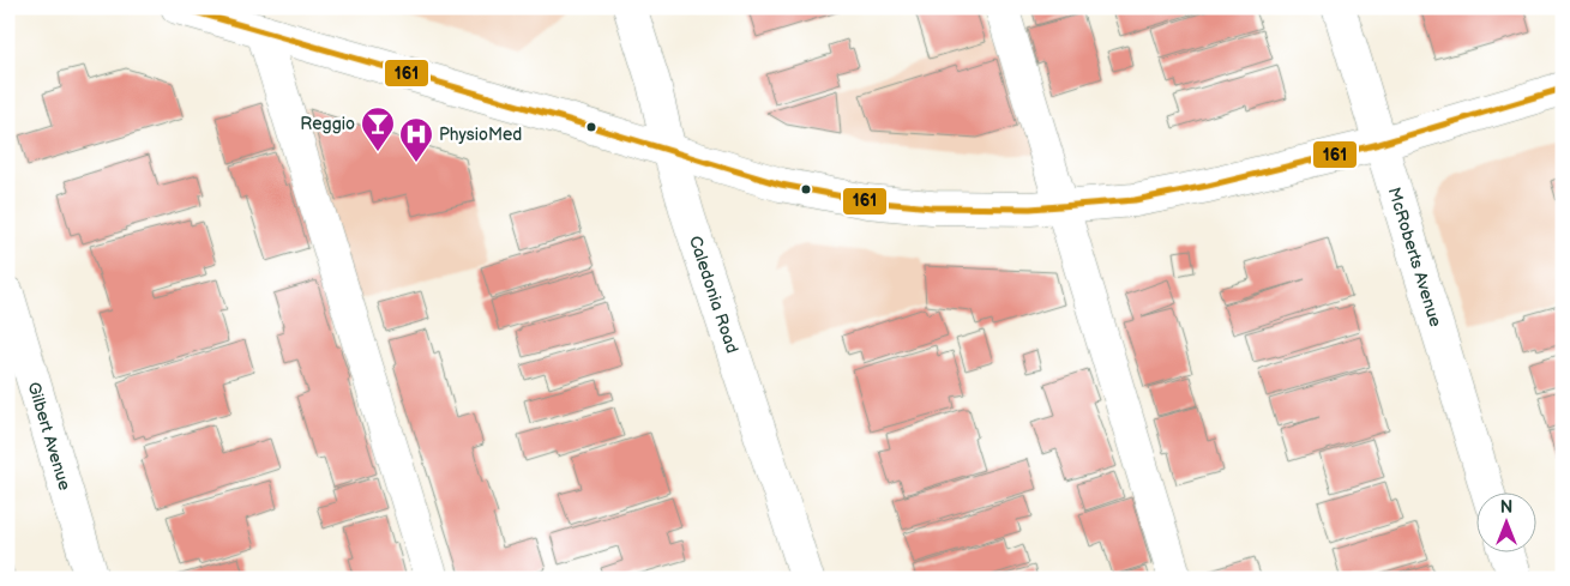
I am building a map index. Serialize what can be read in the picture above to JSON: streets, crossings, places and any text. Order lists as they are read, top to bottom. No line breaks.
{"streets":{"street":["McRoberts Avenue","Caledonia Road","Gilbert Avenue"]},"places":{"bar":["Reggio"],"hospital":["PhysioMed"]},"lines":["transit line 161"],"north":"top"}
